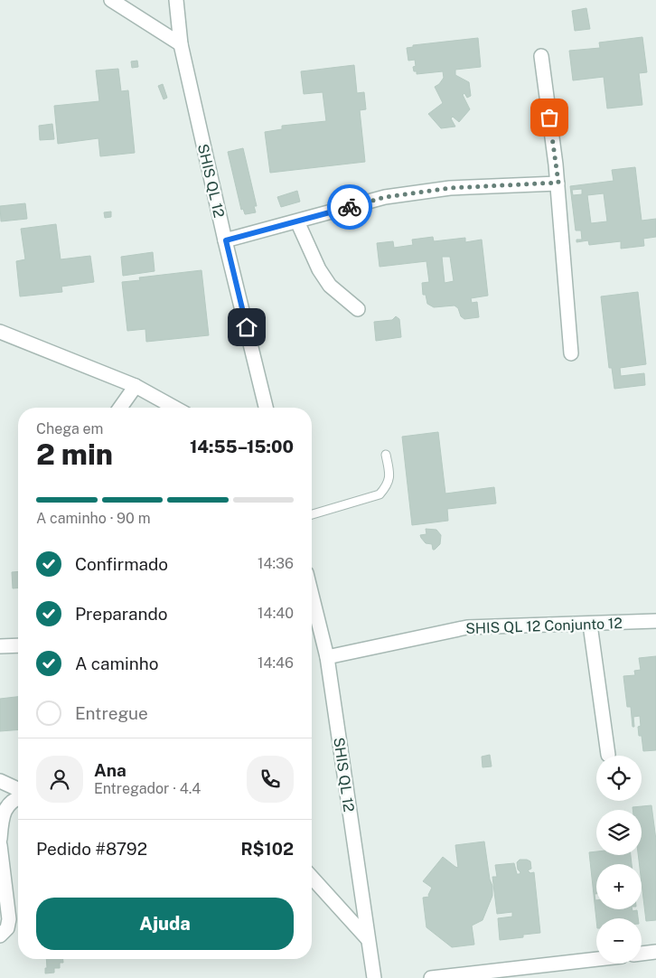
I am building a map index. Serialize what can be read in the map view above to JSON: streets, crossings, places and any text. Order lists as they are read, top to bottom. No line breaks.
{"streets":{"street":["SHIS QL 12","SHIS QL 12 Conjunto 12"]},"crossings":[["SHIS QL 12","SHIS QL 12 Conjunto 12"]],"page":{"heading":["2 min","Chega em","14:55–15:00"],"panel":["Ana","Entregador · 4.4","Pedido #8792","R$102"],"bar":"A caminho · 90 m","list":[["Confirmado","14:36"],["Preparando","14:40"],["A caminho","14:46"],"Entregue"],"map_buttons":["+","−"],"buttons":"Ajuda"}}
